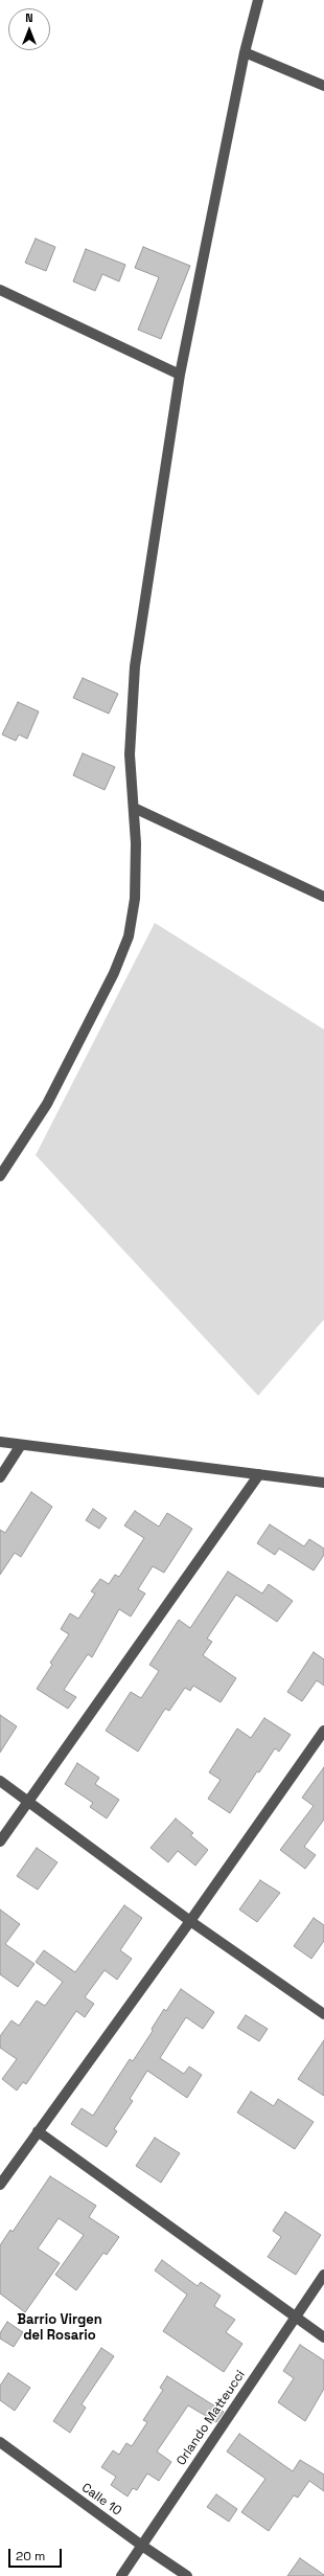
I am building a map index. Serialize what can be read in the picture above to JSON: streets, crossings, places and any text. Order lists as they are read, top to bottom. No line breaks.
{"streets":{"street":["Orlando Matteucci","Calle 10"]},"crossings":[["Orlando Matteucci","Calle 10"]],"districts":["Barrio Virgen del Rosario"],"scale_bar":"20 m","north":"top"}
